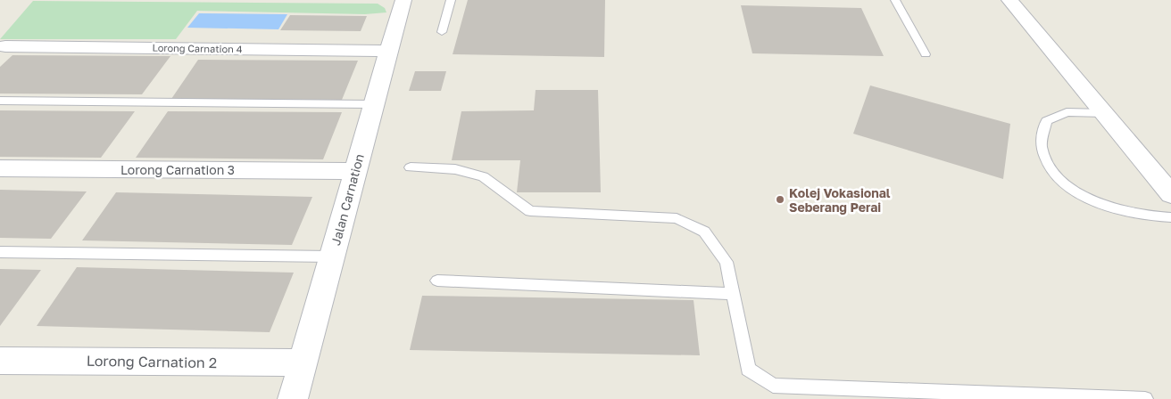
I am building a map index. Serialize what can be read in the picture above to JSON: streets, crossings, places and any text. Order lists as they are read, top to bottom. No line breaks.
{"streets":{"street":["Lorong Carnation 4","Lorong Carnation 3","Jalan Carnation","Lorong Carnation 2"]},"crossings":[["Lorong Carnation 4","Jalan Carnation"],["Lorong Carnation 3","Jalan Carnation"],["Jalan Carnation","Lorong Carnation 2"]],"places":["Kolej Vokasional Seberang Perai"]}
